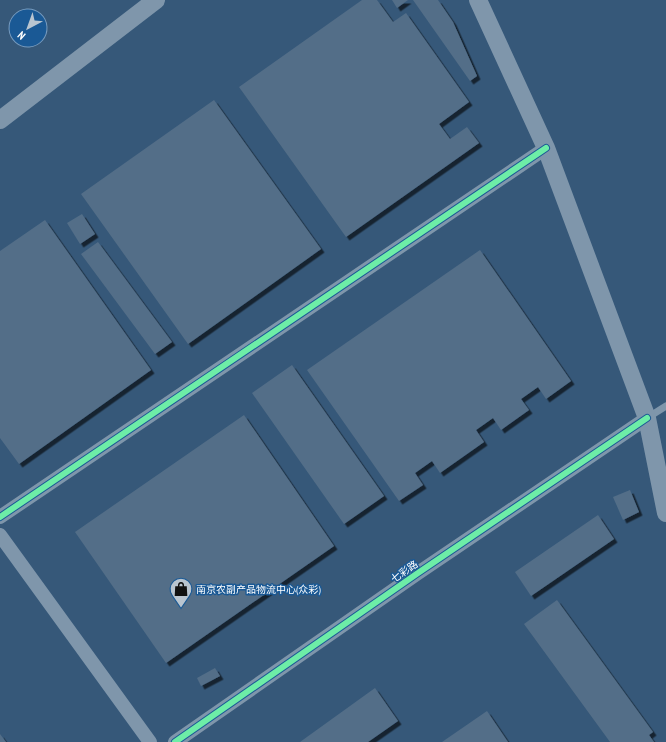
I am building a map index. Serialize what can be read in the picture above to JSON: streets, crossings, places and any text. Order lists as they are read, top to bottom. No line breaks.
{"streets":{"street":["七彩路"]},"places":{"shop":["南京农副产品物流中心(众彩)"]},"north":"bottom left"}
